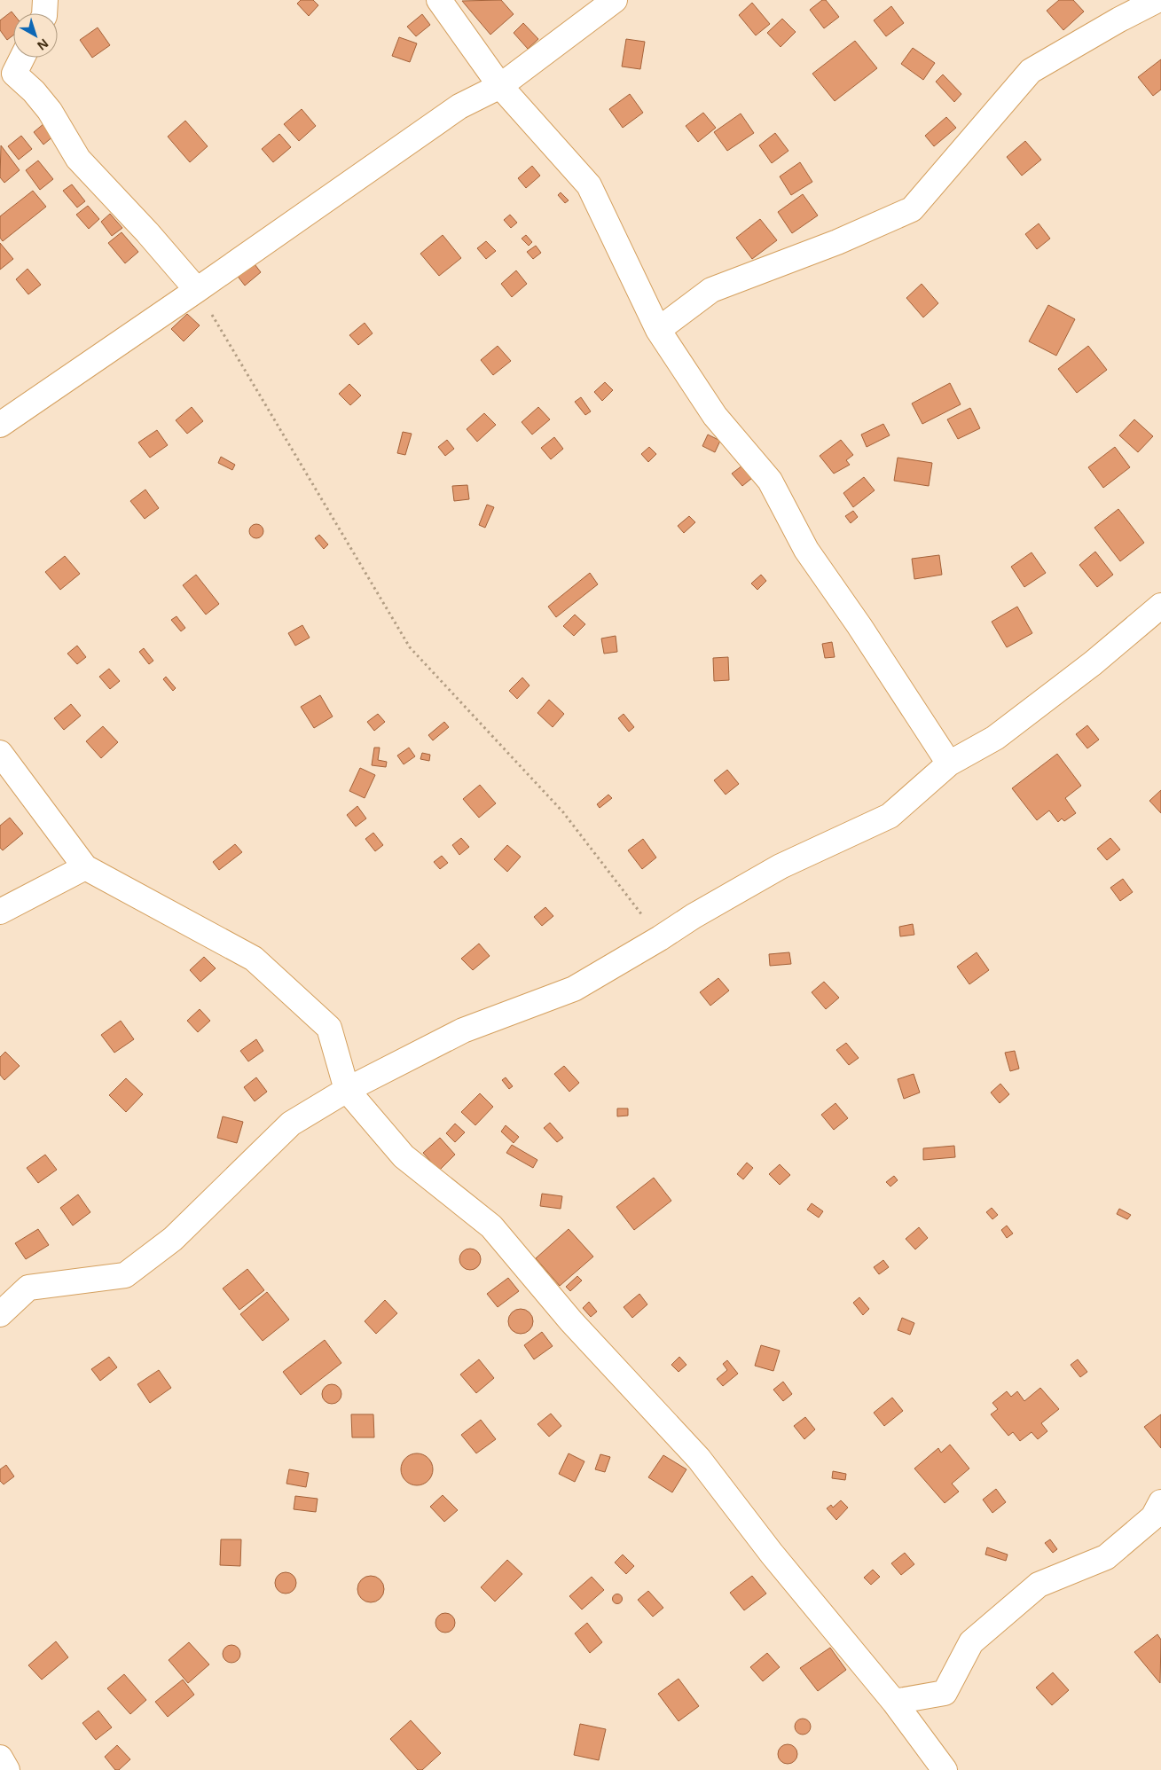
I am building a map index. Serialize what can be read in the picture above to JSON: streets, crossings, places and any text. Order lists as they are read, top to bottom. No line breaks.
{"north":"bottom right"}
